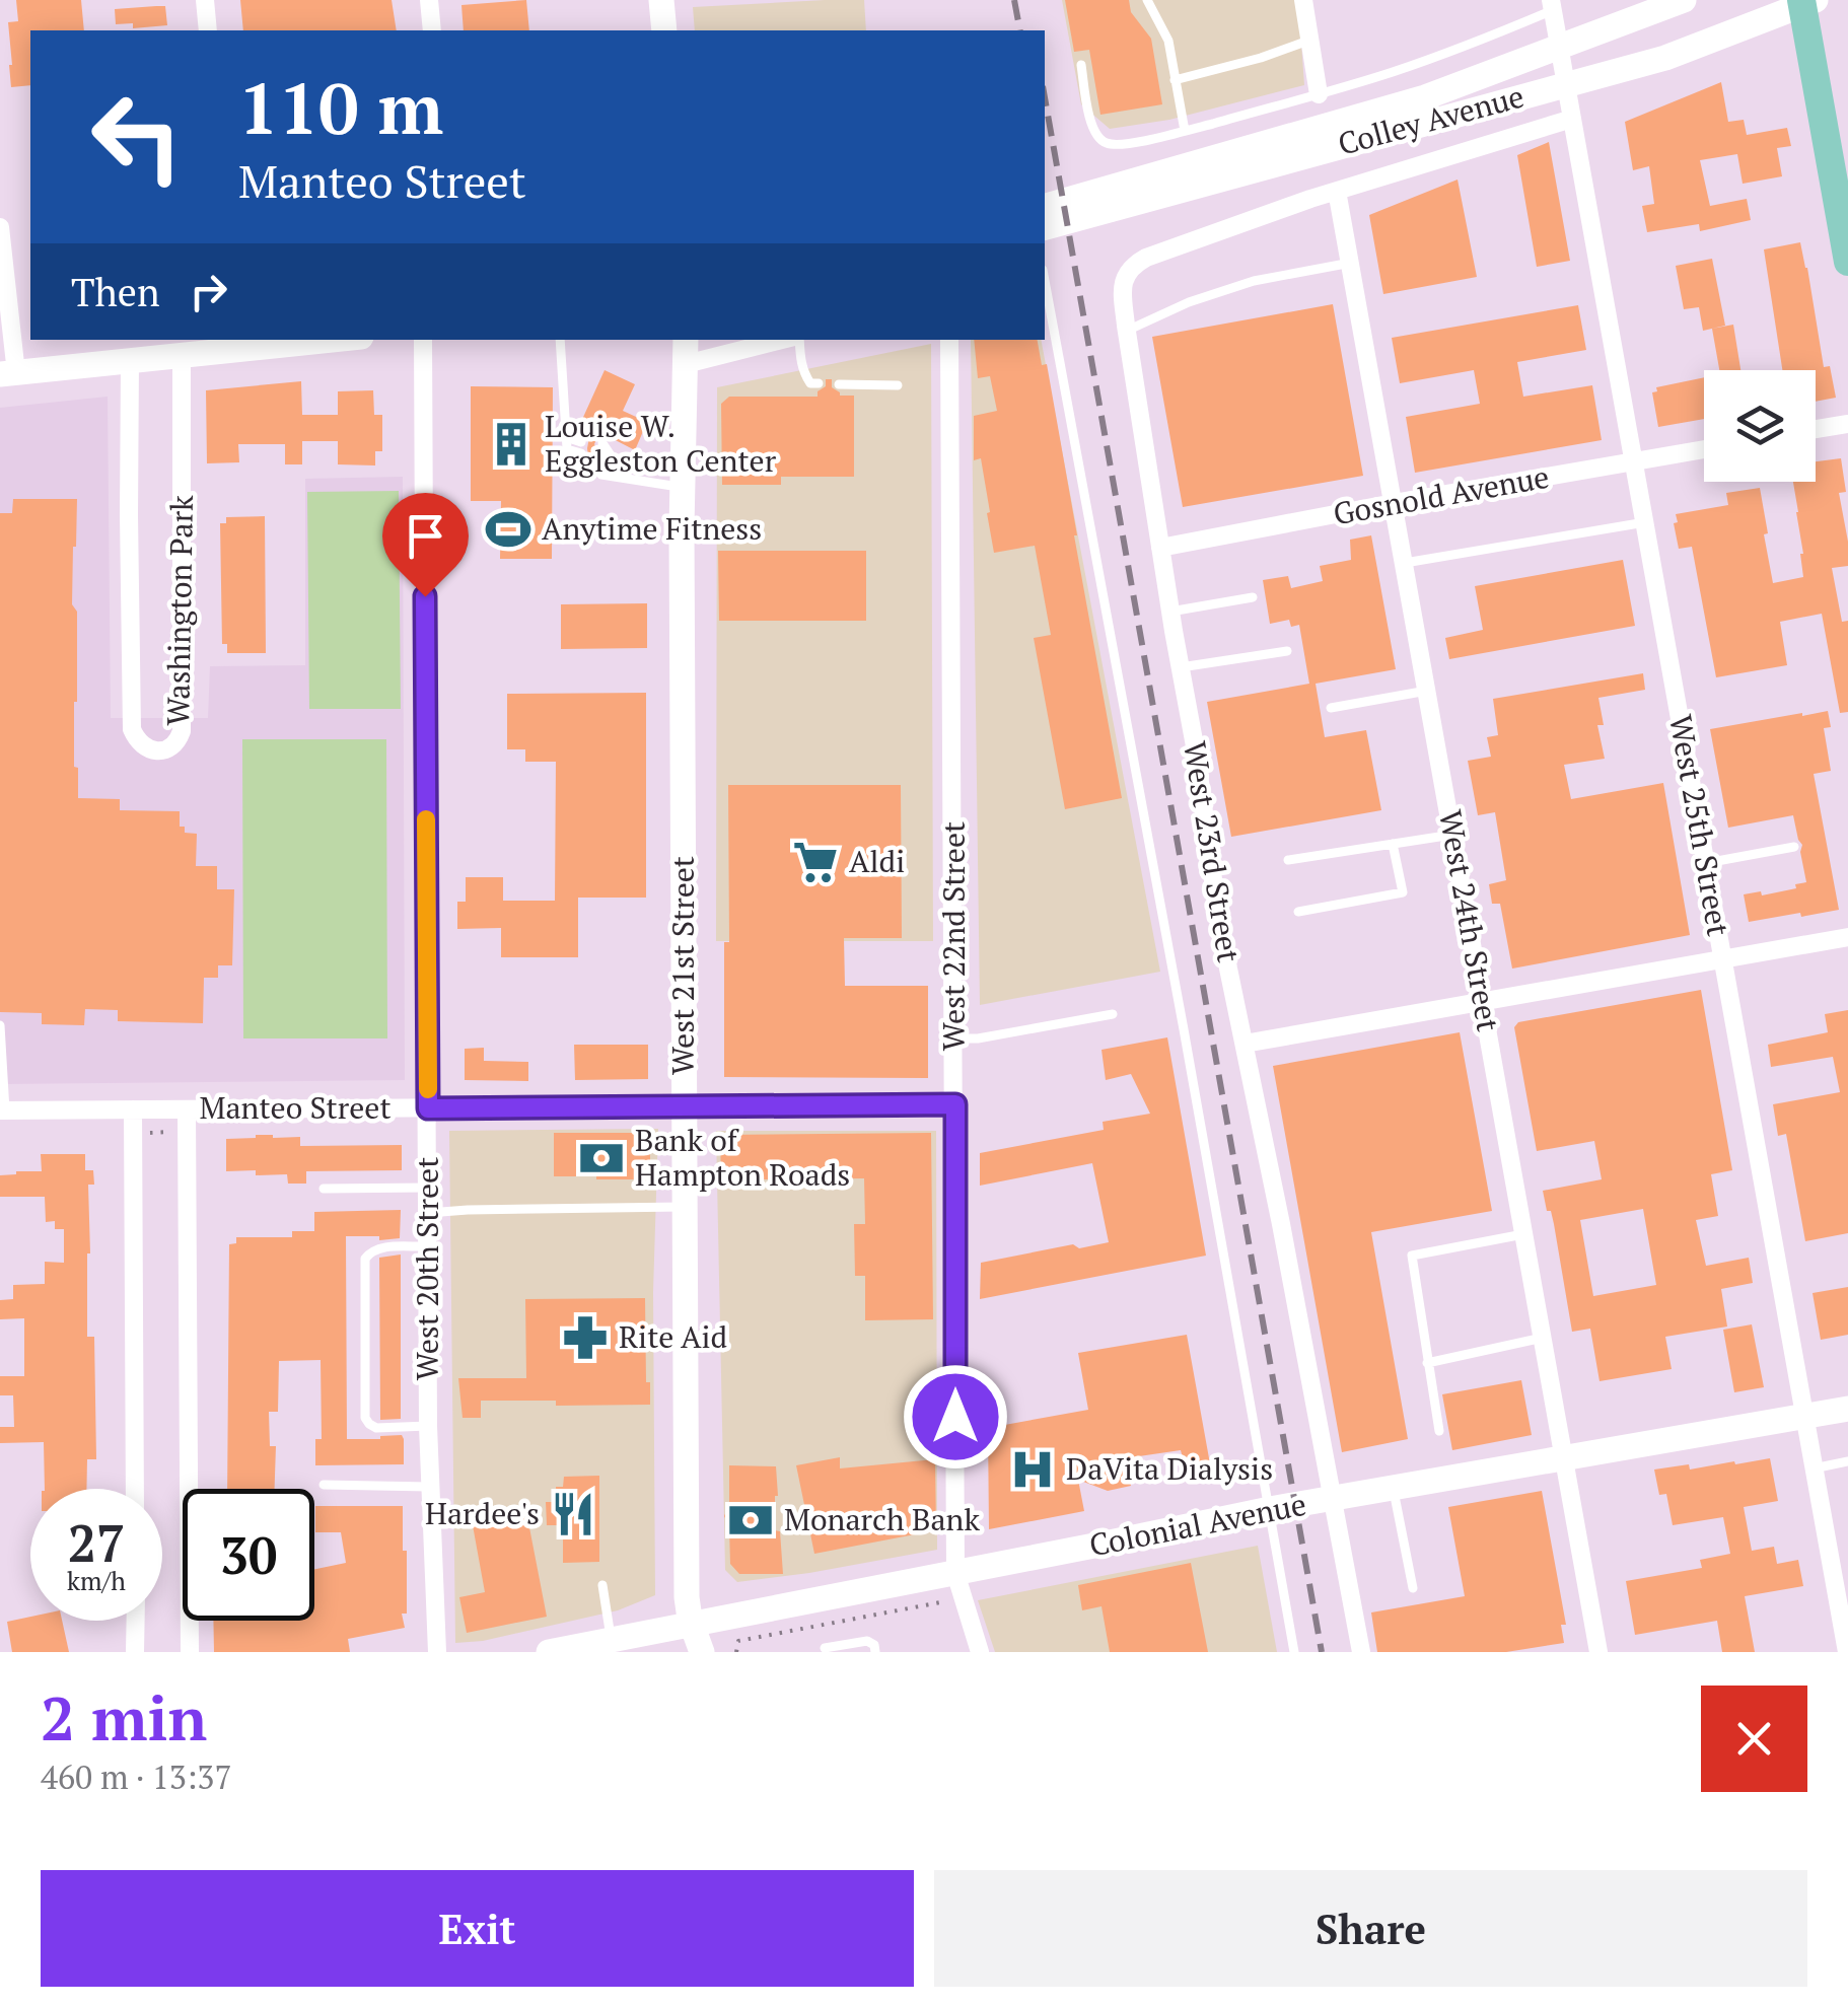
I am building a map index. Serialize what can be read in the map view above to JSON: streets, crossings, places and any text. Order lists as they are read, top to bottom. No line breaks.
{"streets":{"main road":["Colley Avenue","West 21st Street","Colonial Avenue"],"street":["Gosnold Avenue","Washington Park","West 25th Street","West 23rd Street","West 24th Street","West 22nd Street","Manteo Street","West 20th Street"]},"crossings":[["Colley Avenue","West 25th Street"],["Gosnold Avenue","West 25th Street"],["Gosnold Avenue","West 23rd Street"],["Gosnold Avenue","West 24th Street"],["West 25th Street","West 23rd Street"],["West 25th Street","Colonial Avenue"],["West 23rd Street","West 24th Street"],["West 23rd Street","Colonial Avenue"],["West 24th Street","Colonial Avenue"],["West 22nd Street","Manteo Street"],["West 22nd Street","Colonial Avenue"],["West 21st Street","Manteo Street"],["West 21st Street","Colonial Avenue"],["Manteo Street","West 20th Street"]],"places":{"building":["Louise W. Eggleston Center"],"sports":["Anytime Fitness"],"supermarket":["Aldi"],"bank":["Bank of Hampton Roads","Monarch Bank"],"pharmacy":["Rite Aid"],"hospital":["DaVita Dialysis"],"restaurant":["Hardee's"]},"page":{"turn":["110 m","Manteo Street"],"then":"Then","speed":"27 km/h","limit":"30","heading":["2 min","460 m · 13:37"],"buttons":["Exit","Share"]}}
